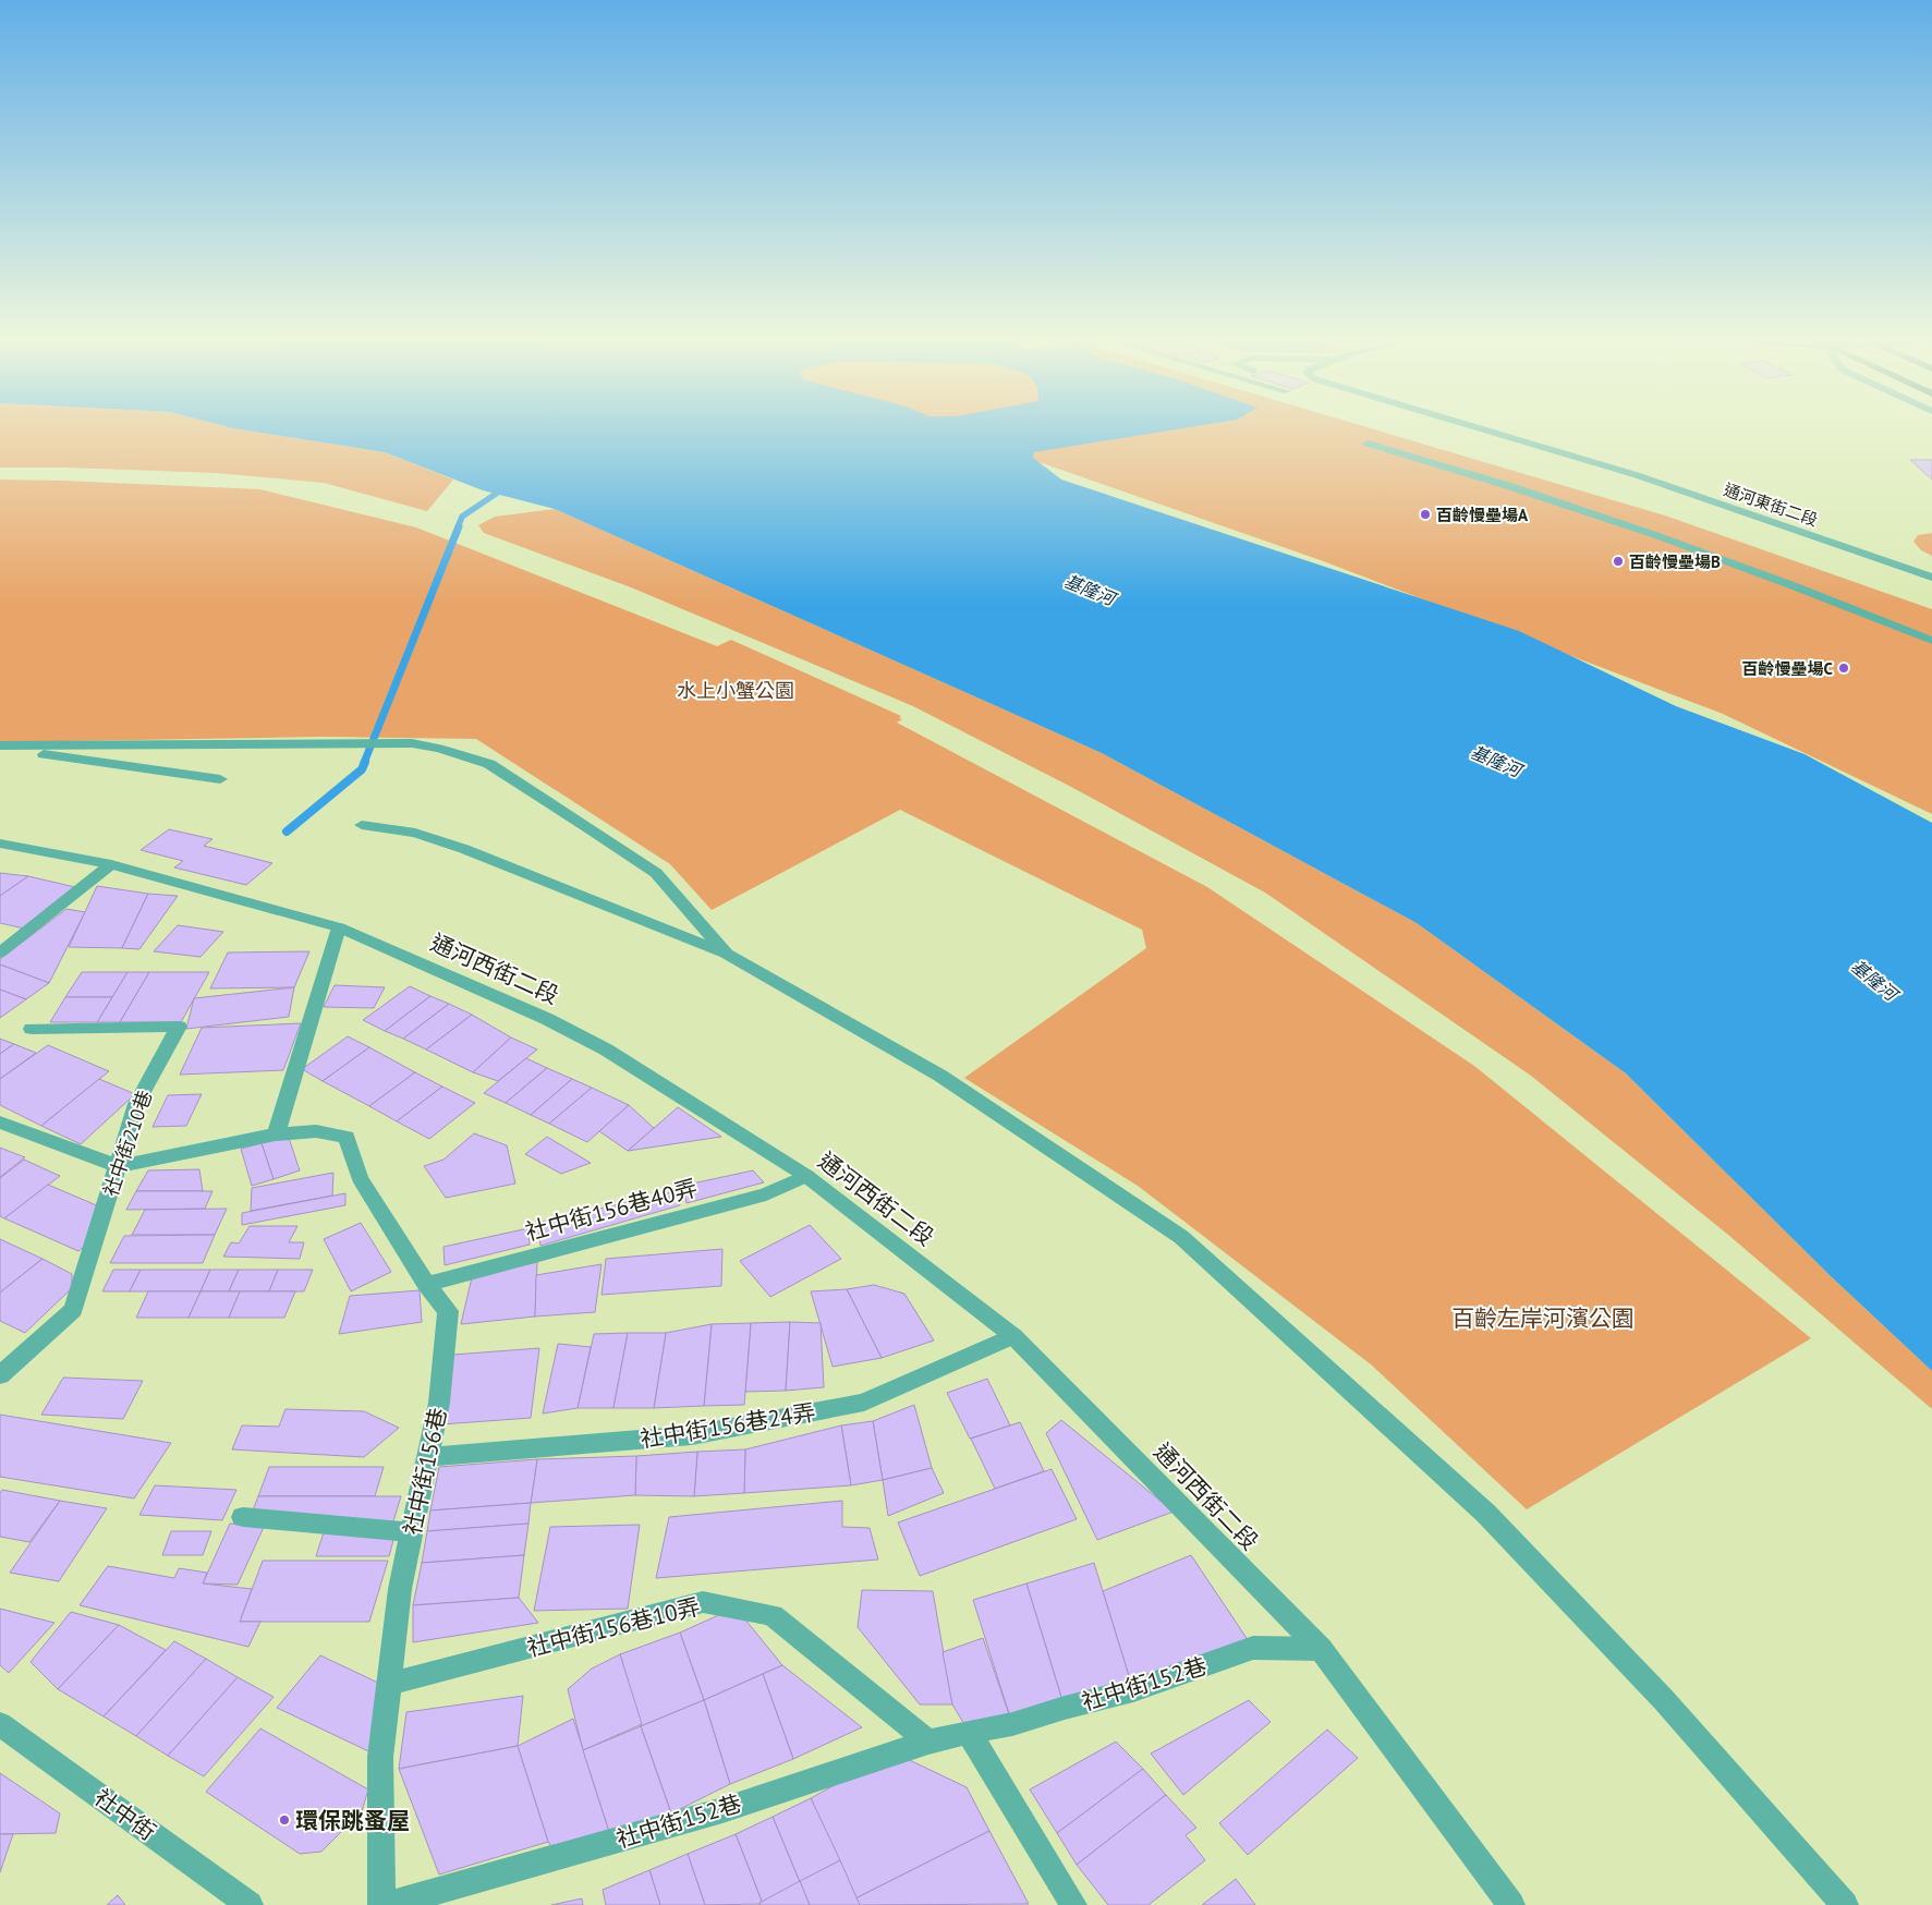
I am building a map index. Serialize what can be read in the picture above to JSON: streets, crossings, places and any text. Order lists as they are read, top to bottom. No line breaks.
{"streets":{"street":["通河東街二段","通河西街二段","社中街210巷","社中街156巷40弄","社中街156巷24弄","社中街156巷","社中街156巷10弄","社中街152巷","社中街"]},"crossings":[["通河西街二段","社中街156巷40弄"],["通河西街二段","社中街156巷24弄"],["通河西街二段","社中街152巷"],["社中街156巷40弄","社中街156巷"],["社中街156巷24弄","社中街156巷"],["社中街156巷","社中街156巷10弄"],["社中街156巷10弄","社中街152巷"]],"water":["基隆河"],"parks":["水上小蟹公園","百齡左岸河濱公園"],"places":["百齡慢壘場A","百齡慢壘場B","百齡慢壘場C","環保跳蚤屋"]}
